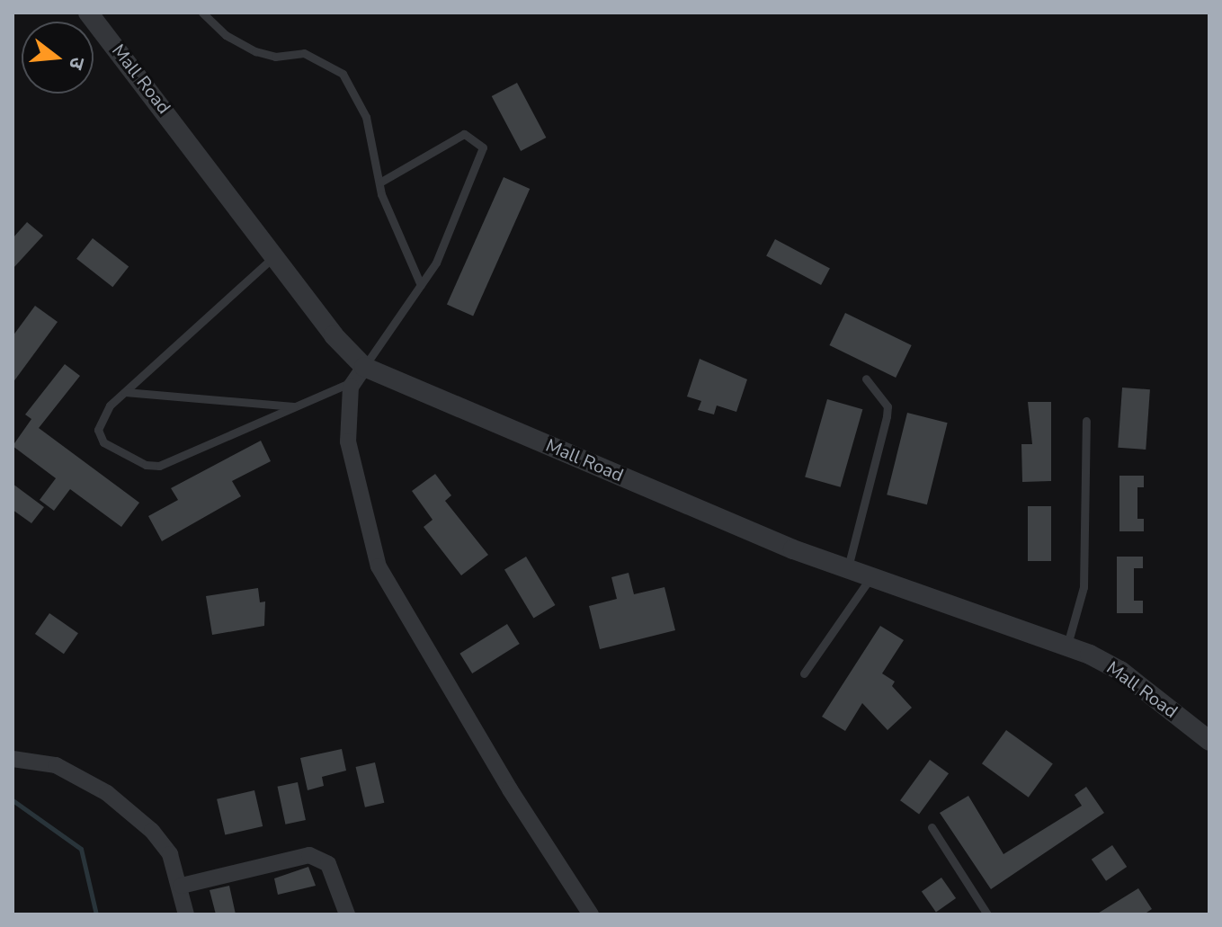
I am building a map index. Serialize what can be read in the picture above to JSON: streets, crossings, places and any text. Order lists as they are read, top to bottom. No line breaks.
{"streets":{"street":["Mall Road"]},"north":"right"}
